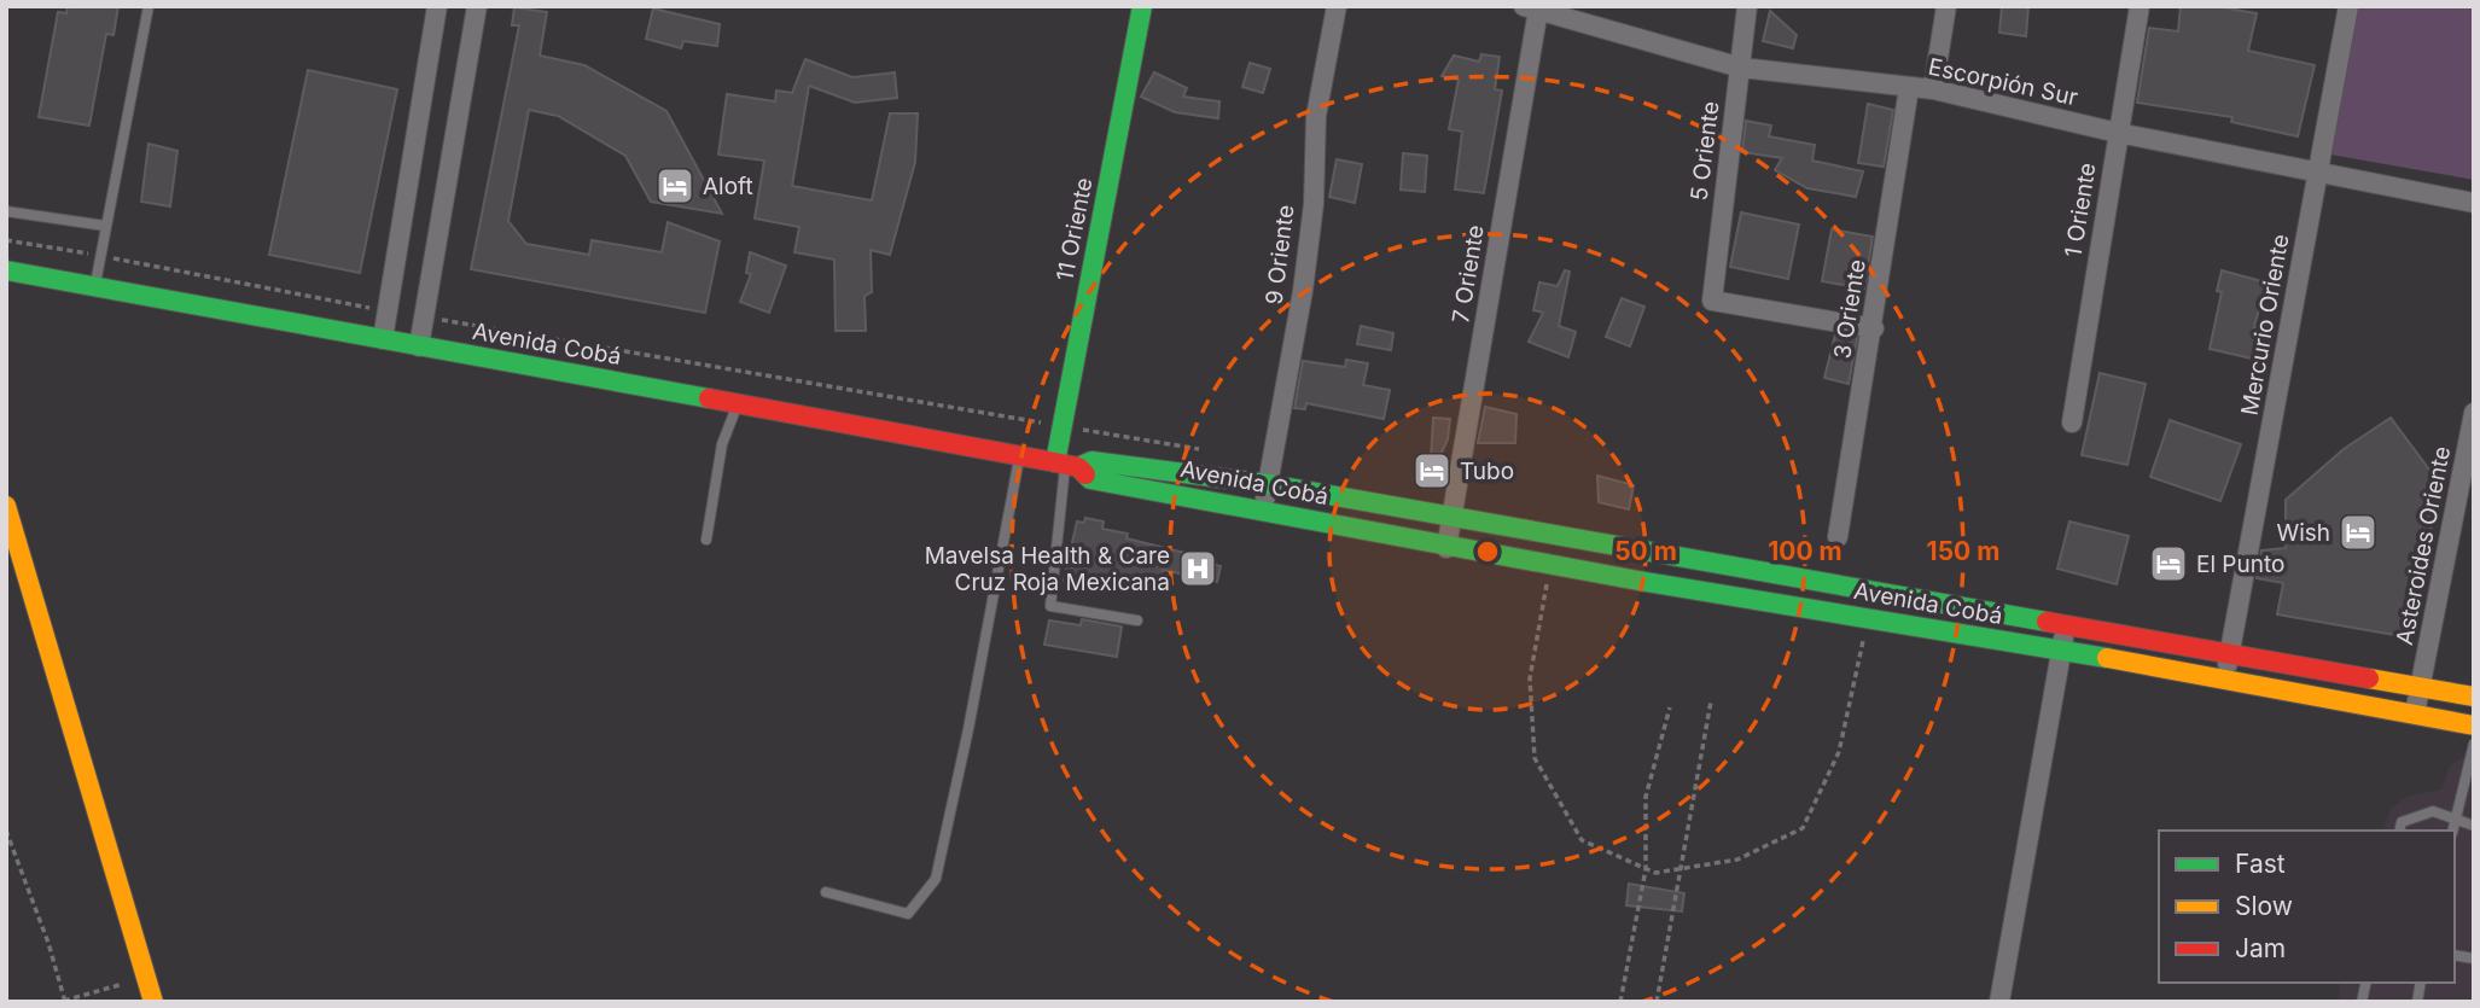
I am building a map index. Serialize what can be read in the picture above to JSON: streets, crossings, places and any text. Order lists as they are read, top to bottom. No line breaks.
{"streets":{"main road":["11 Oriente","Avenida Cobá"],"street":["Escorpión Sur","5 Oriente","1 Oriente","9 Oriente","7 Oriente","3 Oriente","Mercurio Oriente","Asteroides Oriente"]},"crossings":[["Escorpión Sur","5 Oriente"],["Escorpión Sur","1 Oriente"],["Escorpión Sur","7 Oriente"],["Escorpión Sur","3 Oriente"],["Escorpión Sur","Mercurio Oriente"],["5 Oriente","3 Oriente"],["11 Oriente","Avenida Cobá"],["9 Oriente","Avenida Cobá"],["7 Oriente","Avenida Cobá"],["Mercurio Oriente","Avenida Cobá"],["Avenida Cobá","Asteroides Oriente"]],"places":{"hotel":["Aloft","Tubo","Wish","El Punto"],"hospital":["Mavelsa Health & Care Cruz Roja Mexicana"]},"legend":["Fast","Slow","Jam"],"rings":["50 m","100 m","150 m"]}
